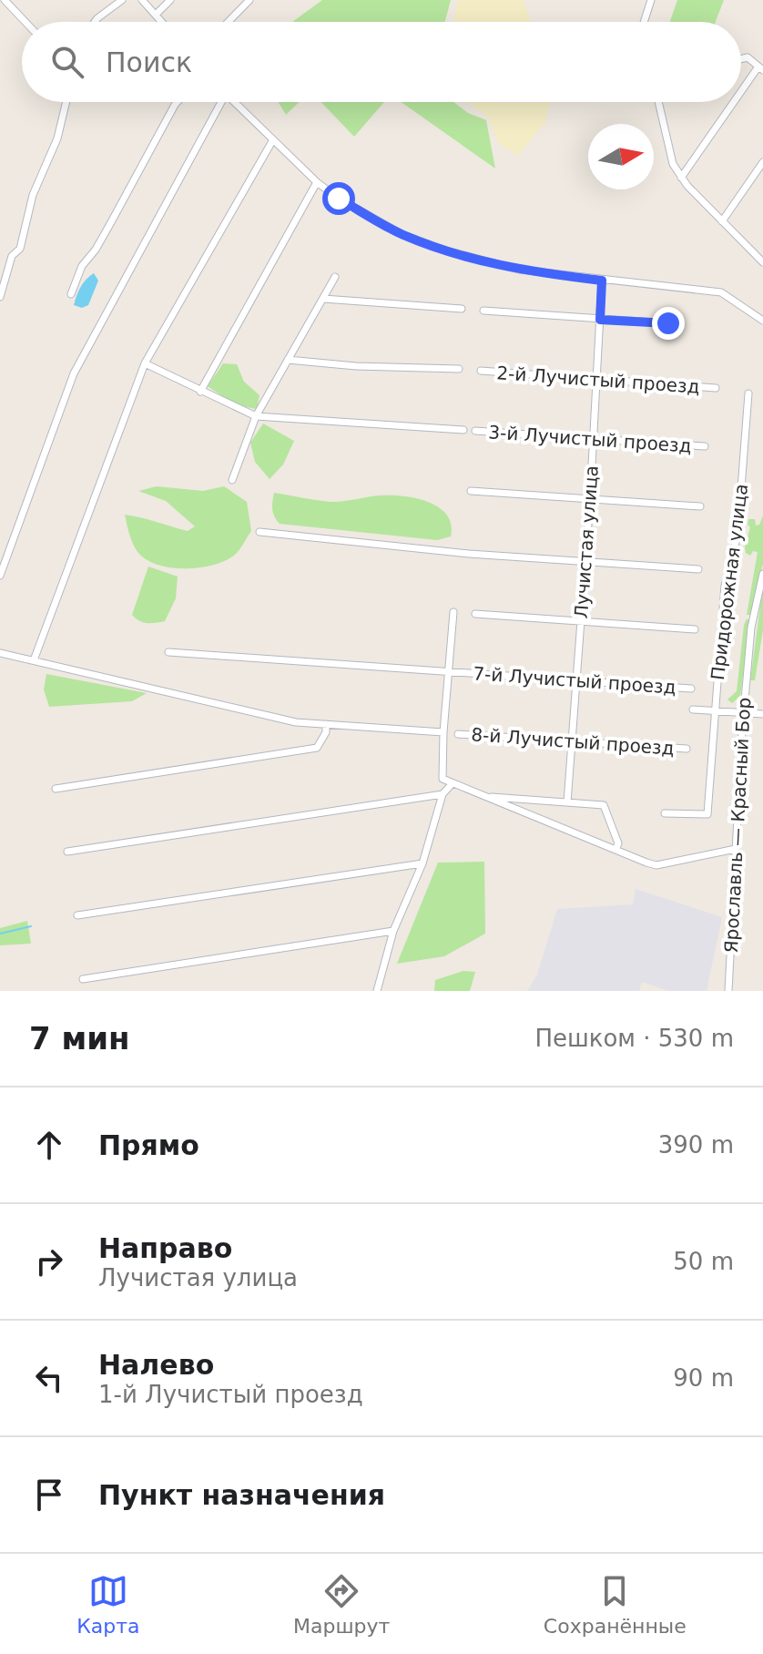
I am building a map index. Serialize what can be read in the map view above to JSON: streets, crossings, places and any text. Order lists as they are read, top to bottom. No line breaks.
{"streets":{"street":["2-й Лучистый проезд","3-й Лучистый проезд","Лучистая улица","Придорожная улица","7-й Лучистый проезд","8-й Лучистый проезд","Ярославль — Красный Бор"]},"crossings":[["2-й Лучистый проезд","Лучистая улица"],["3-й Лучистый проезд","Лучистая улица"],["Лучистая улица","7-й Лучистый проезд"],["Лучистая улица","8-й Лучистый проезд"]],"north":"right","page":{"search":"Поиск","heading":["7 мин","Пешком · 530 m"],"list":[["Прямо","390 m"],["Направо","Лучистая улица","50 m"],["Налево","1-й Лучистый проезд","90 m"],"Пункт назначения"],"nav":["Карта","Маршрут","Сохранённые"]}}
